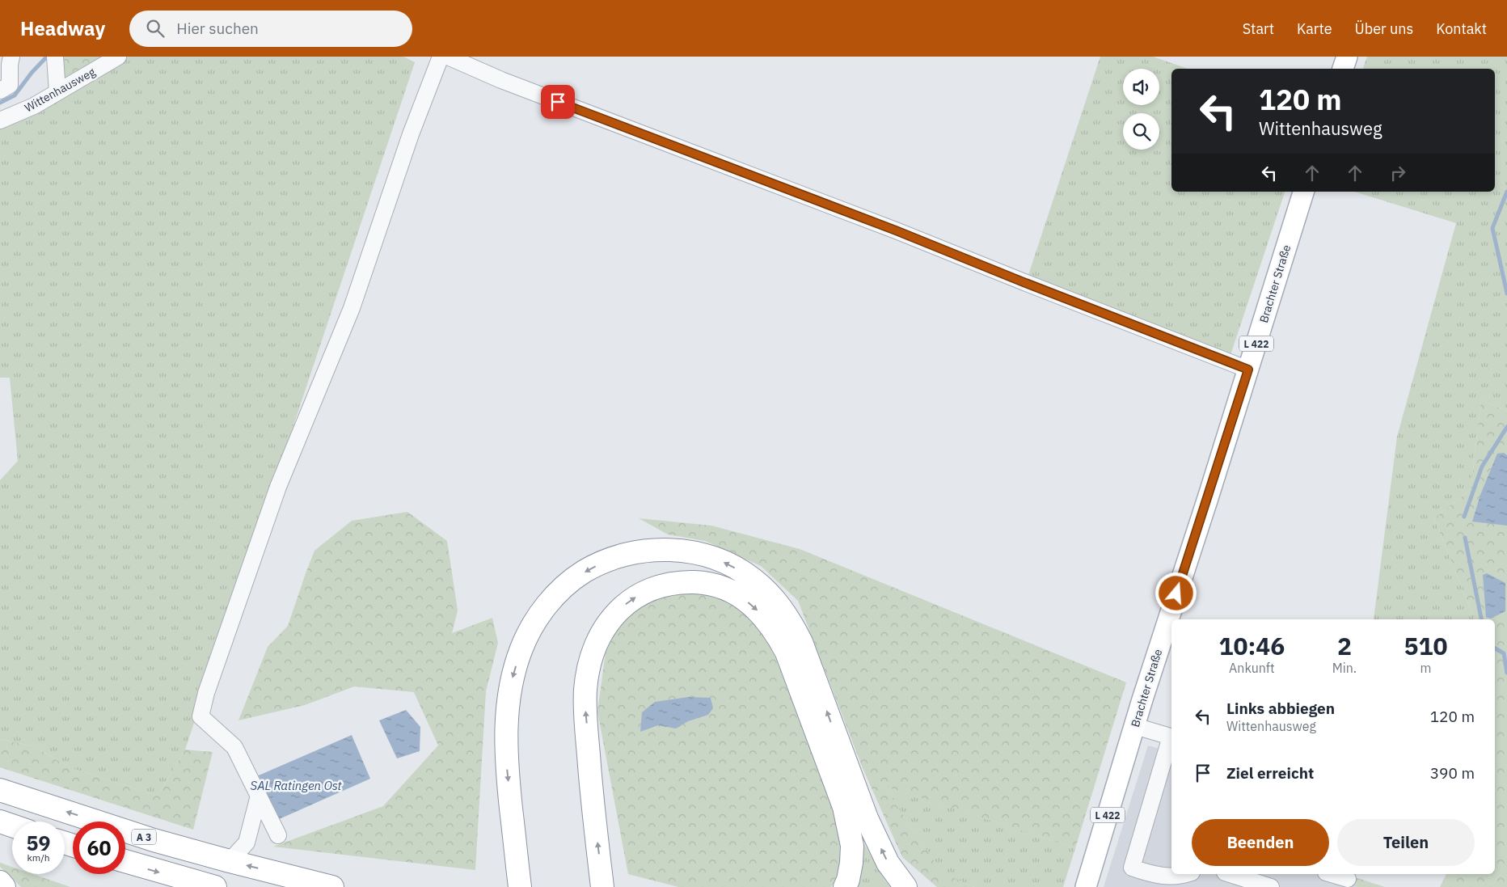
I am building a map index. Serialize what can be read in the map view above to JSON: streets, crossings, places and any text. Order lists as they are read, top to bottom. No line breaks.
{"streets":{"highway":["A 3"],"main road":["Brachter Straße","L 422"],"street":["Wittenhausweg"]},"water":["SAL Ratingen Ost"],"page":{"header":"Headway","search":"Hier suchen","nav":["Start","Karte","Über uns","Kontakt"],"turn":["120 m","Wittenhausweg"],"eta":["10:46","Ankunft","2","Min.","510","m"],"list":[{"name":"Links abbiegen","note":"Wittenhausweg","value":"120 m"},{"name":"Ziel erreicht","value":"390 m"}],"buttons":["Beenden","Teilen"],"speed":"59 km/h","limit":"60"}}
